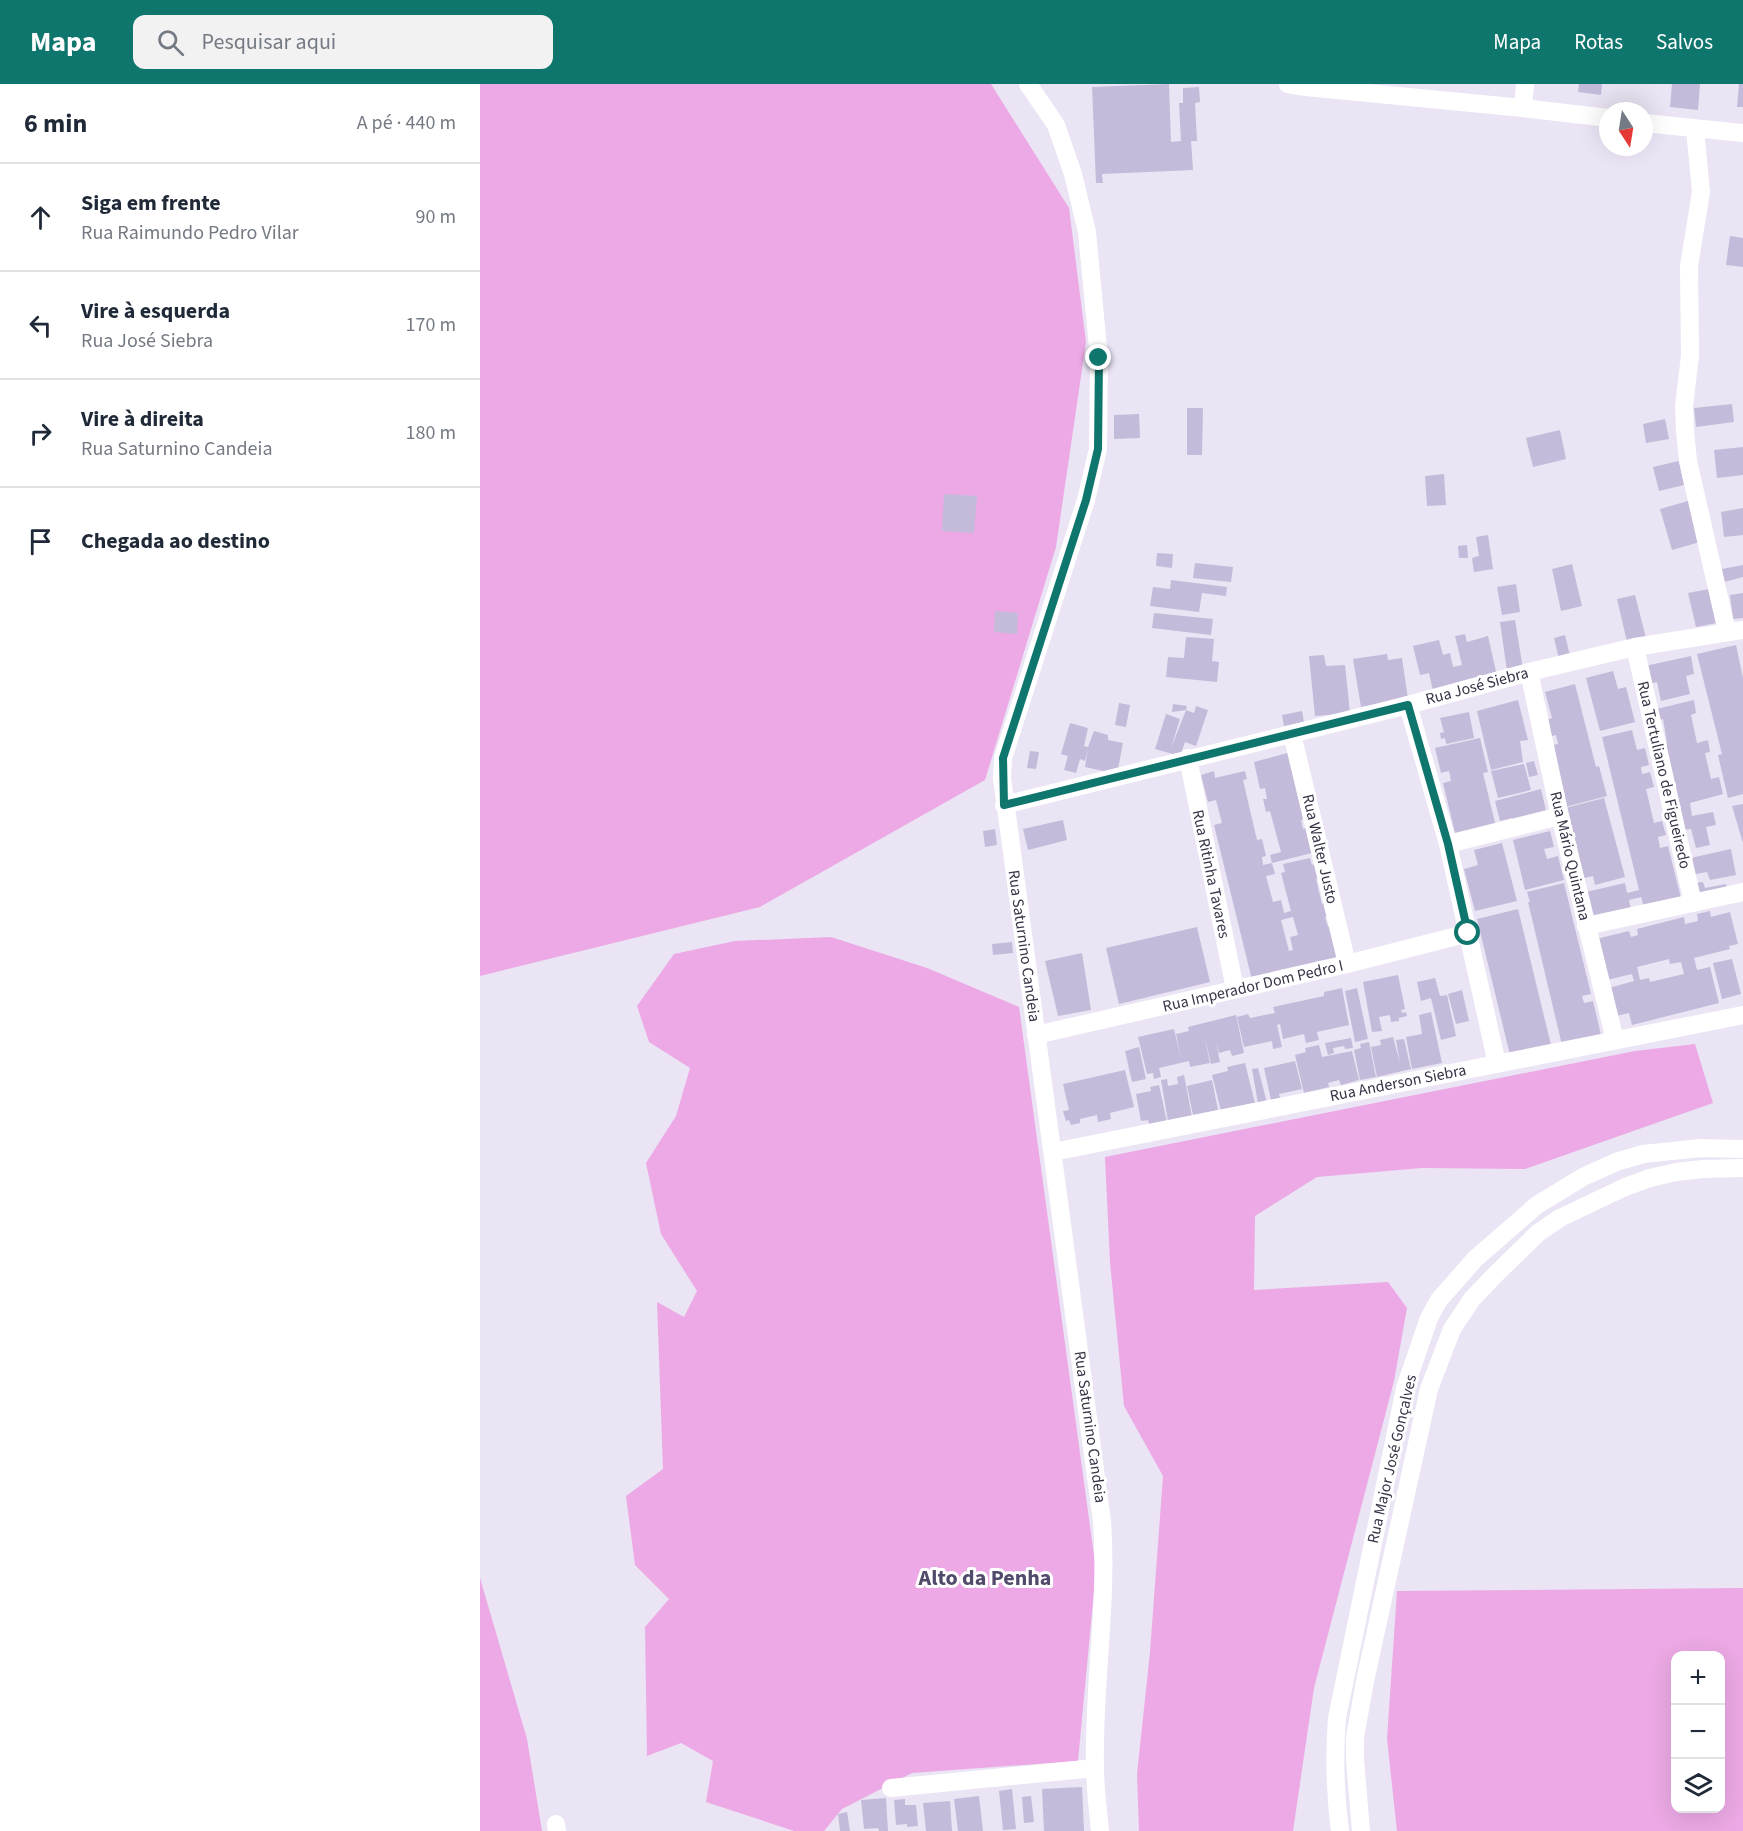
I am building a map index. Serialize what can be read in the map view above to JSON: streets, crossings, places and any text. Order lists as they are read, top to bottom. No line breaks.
{"streets":{"street":["Rua José Siebra","Rua Tertuliano de Figueiredo","Rua Walter Justo","Rua Mário Quintana","Rua Ritinha Tavares","Rua Saturnino Candeia","Rua Imperador Dom Pedro I","Rua Anderson Siebra","Rua Major José Gonçalves"]},"crossings":[["Rua José Siebra","Rua Tertuliano de Figueiredo"],["Rua José Siebra","Rua Walter Justo"],["Rua José Siebra","Rua Mário Quintana"],["Rua José Siebra","Rua Ritinha Tavares"],["Rua José Siebra","Rua Saturnino Candeia"],["Rua Walter Justo","Rua Imperador Dom Pedro I"],["Rua Mário Quintana","Rua Anderson Siebra"],["Rua Ritinha Tavares","Rua Imperador Dom Pedro I"],["Rua Saturnino Candeia","Rua Imperador Dom Pedro I"],["Rua Saturnino Candeia","Rua Anderson Siebra"]],"districts":["Alto da Penha"],"north":"bottom","page":{"header":"Mapa","search":"Pesquisar aqui","nav":["Mapa","Rotas","Salvos"],"heading":["6 min","A pé · 440 m"],"list":[["Siga em frente","Rua Raimundo Pedro Vilar","90 m"],["Vire à esquerda","Rua José Siebra","170 m"],["Vire à direita","Rua Saturnino Candeia","180 m"],"Chegada ao destino"],"map_buttons":["+","−"]}}
